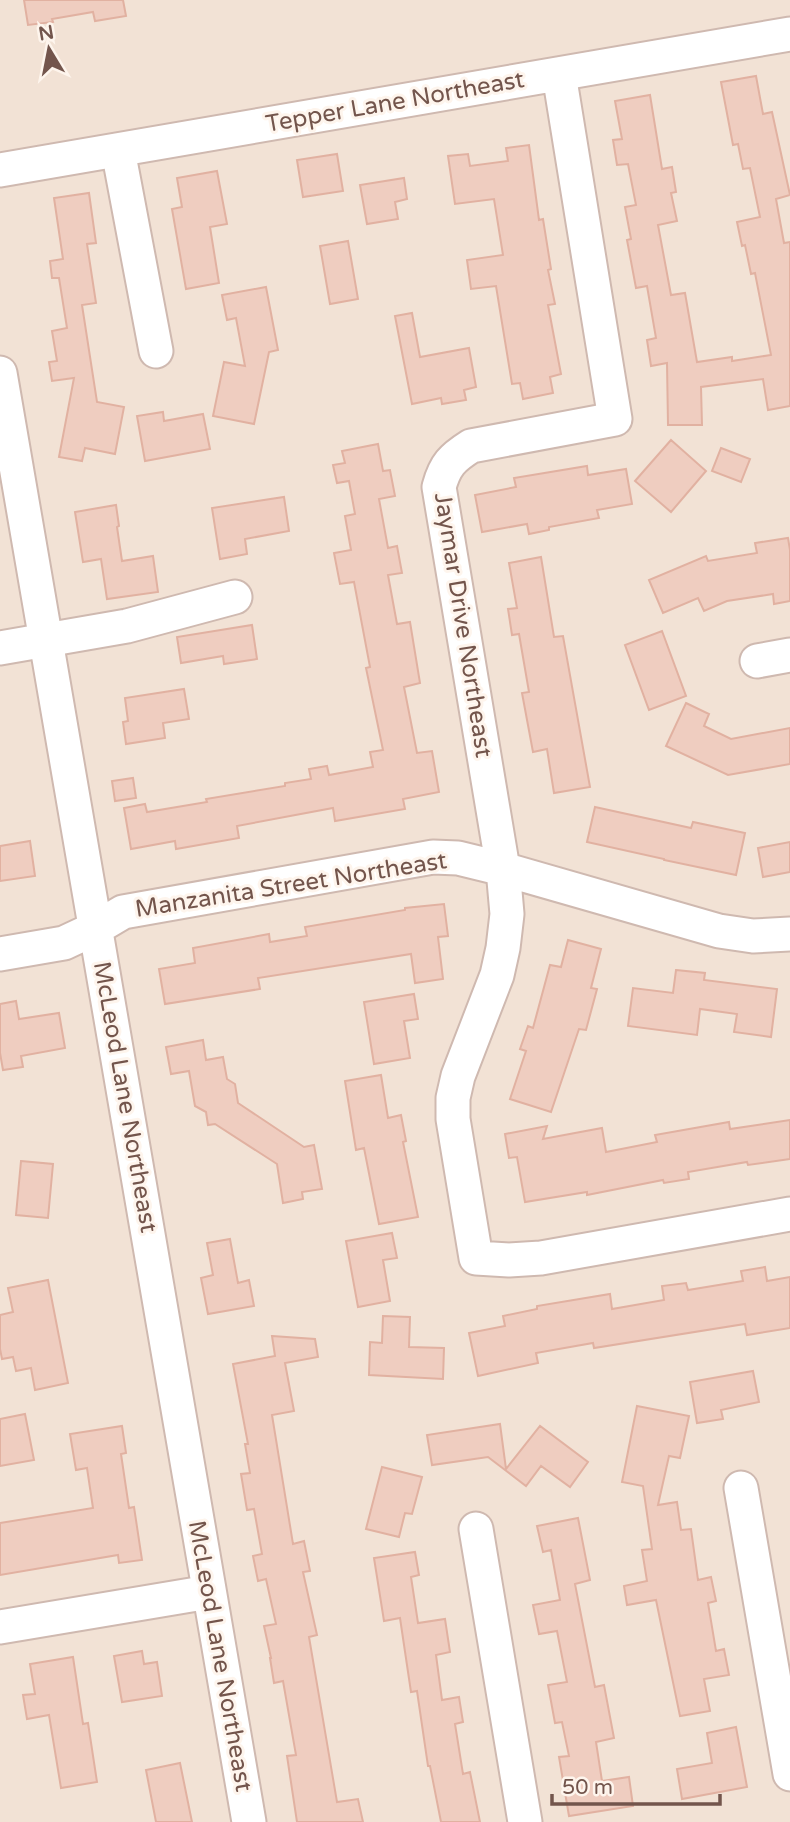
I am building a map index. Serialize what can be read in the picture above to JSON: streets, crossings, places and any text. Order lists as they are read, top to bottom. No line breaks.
{"streets":{"street":["Tepper Lane Northeast","Jaymar Drive Northeast","Manzanita Street Northeast","McLeod Lane Northeast"]},"crossings":[["Tepper Lane Northeast","Jaymar Drive Northeast"],["Jaymar Drive Northeast","Manzanita Street Northeast"],["Manzanita Street Northeast","McLeod Lane Northeast"]],"scale_bar":"50 m","north":"top"}
